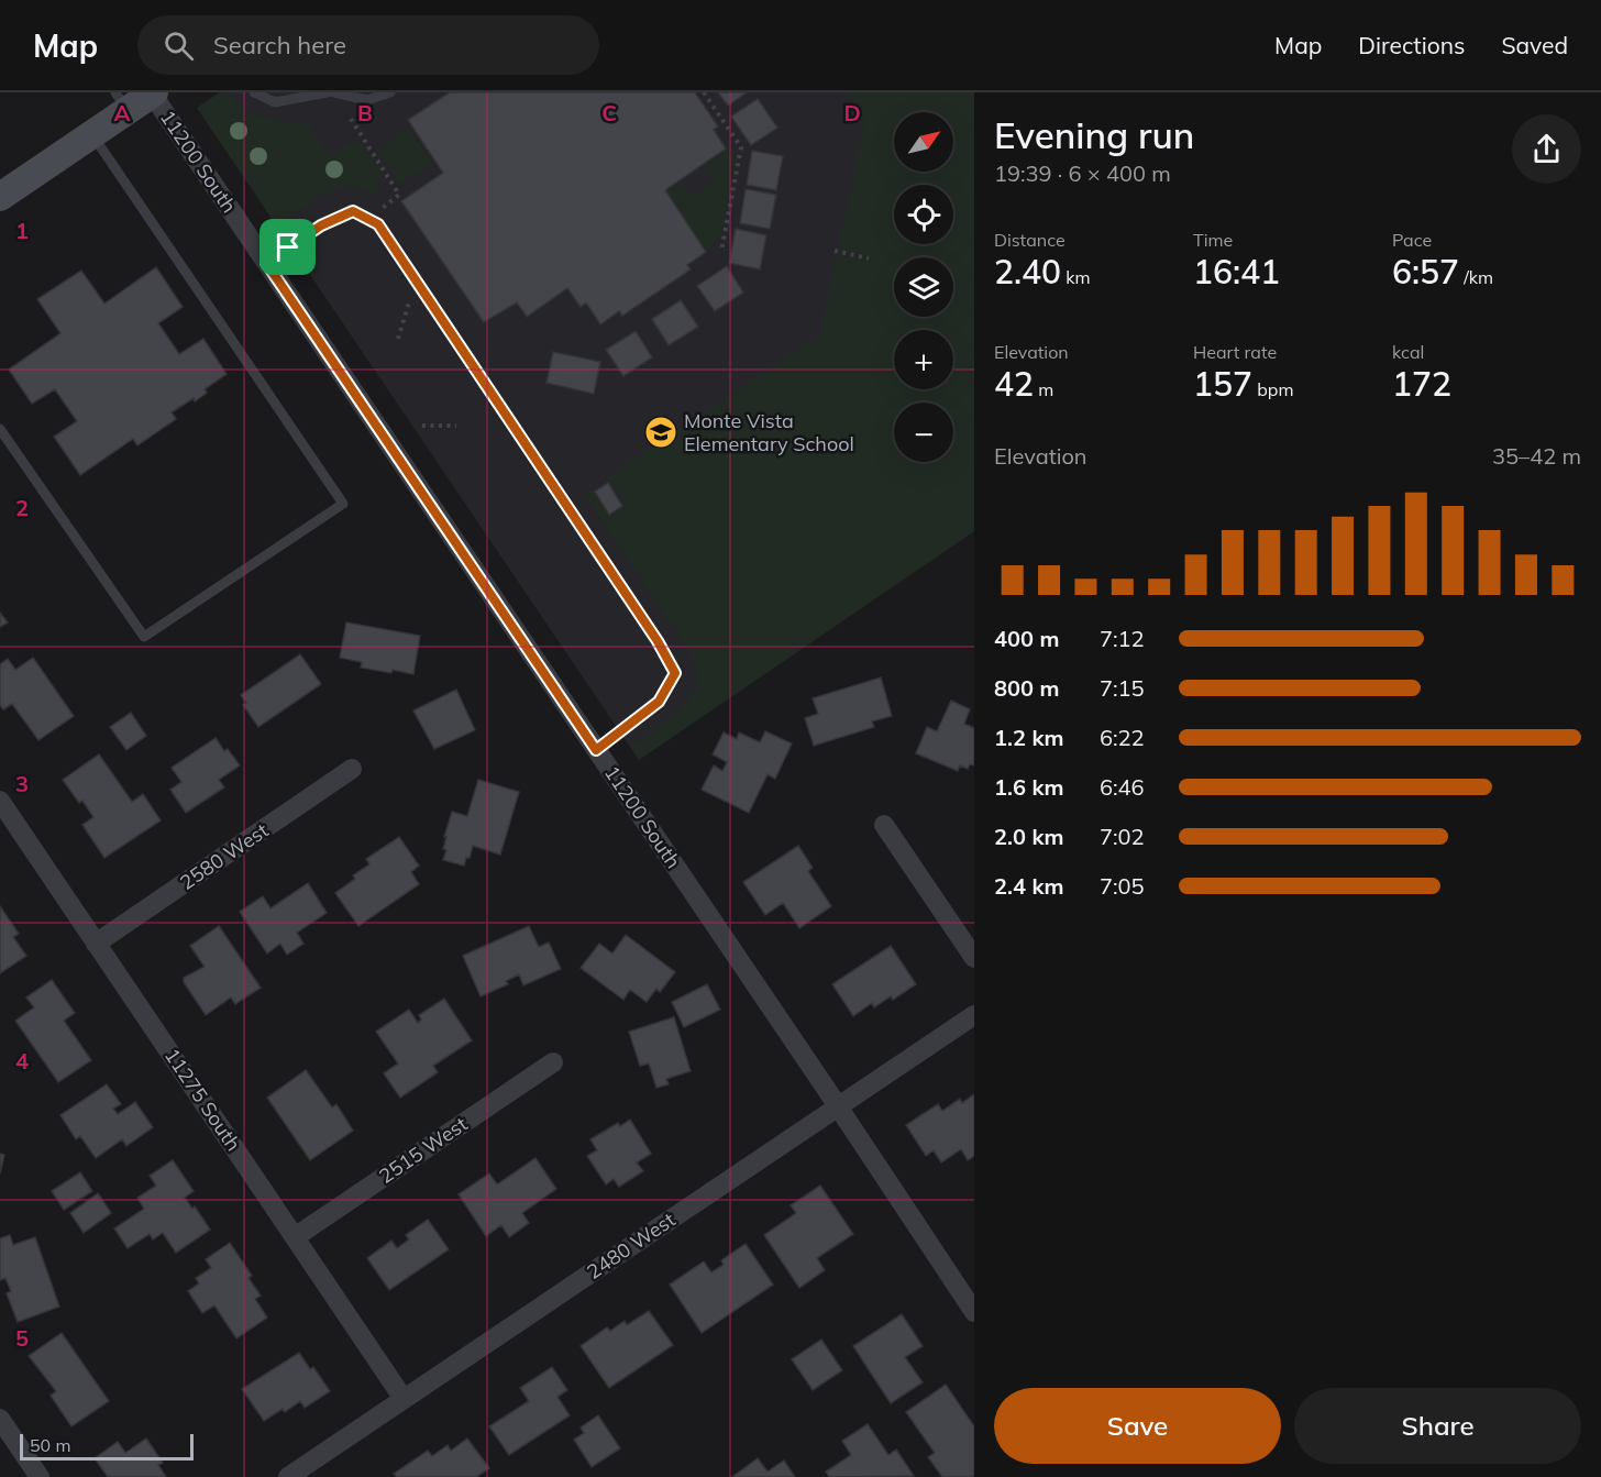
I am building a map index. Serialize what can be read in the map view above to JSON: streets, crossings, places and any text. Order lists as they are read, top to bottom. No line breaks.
{"streets":{"street":["11200 South","2580 West","11275 South","2515 West","2480 West"]},"crossings":[["11200 South","2480 West"],["2580 West","11275 South"],["11275 South","2515 West"],["11275 South","2480 West"]],"places":{"school or university":["Monte Vista Elementary School"]},"scale_bar":"50 m","north":"top right","page":{"header":"Map","search":"Search here","nav":["Map","Directions","Saved"],"heading":["Evening run","19:39 · 6 × 400 m"],"map_buttons":["+","−"],"stats":[["Distance","2.40 km"],["Time","16:41"],["Pace","6:57 /km"],["Elevation","42 m"],["Heart rate","157 bpm"],["kcal","172"]],"chart":["Elevation","35–42 m"],"list":[{"name":"400 m","note":"7:12"},{"name":"800 m","note":"7:15"},{"name":"1.2 km","note":"6:22"},{"name":"1.6 km","note":"6:46"},{"name":"2.0 km","note":"7:02"},{"name":"2.4 km","note":"7:05"}],"buttons":["Save","Share"],"scale":"50 m"},"grid":{"columns":["A","B","C","D"],"rows":["1","2","3","4","5"]}}
